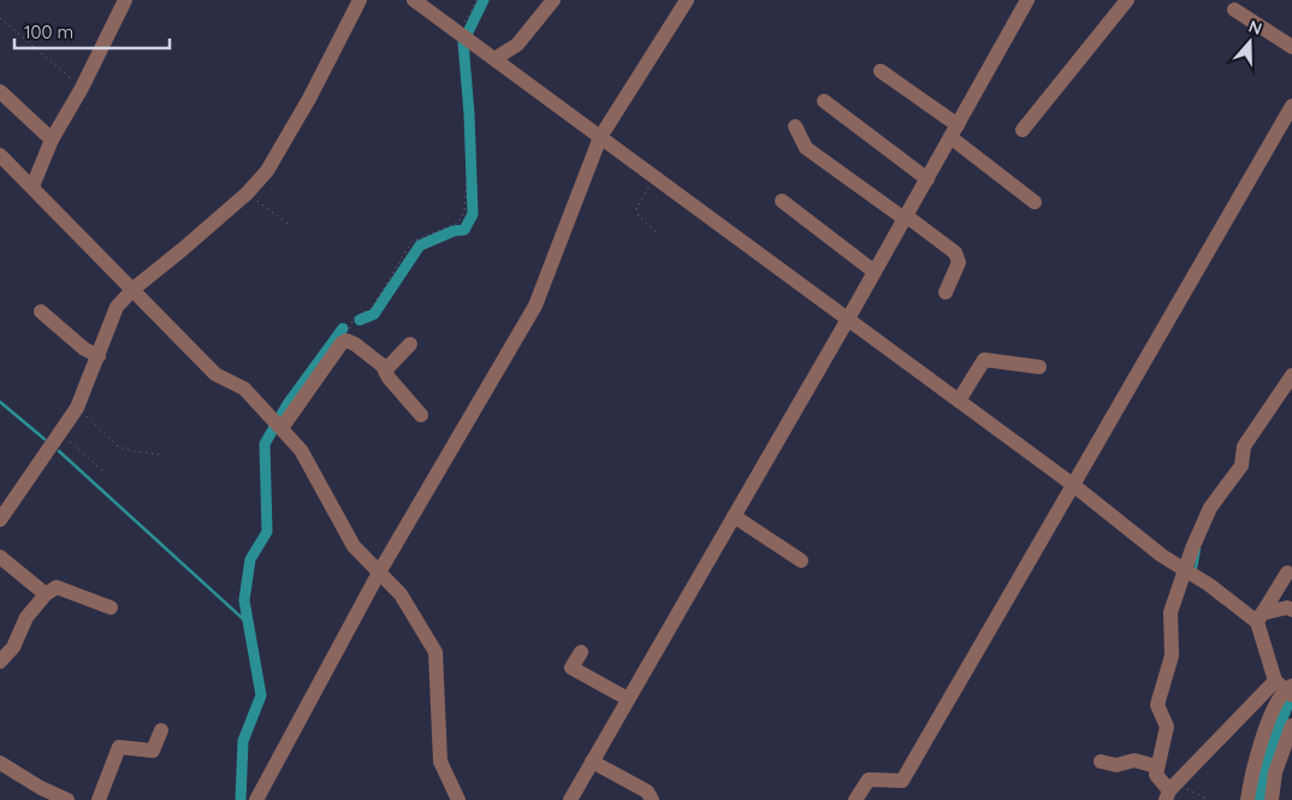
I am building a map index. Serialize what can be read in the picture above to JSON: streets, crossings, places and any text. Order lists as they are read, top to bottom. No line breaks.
{"scale_bar":"100 m","north":"top"}
